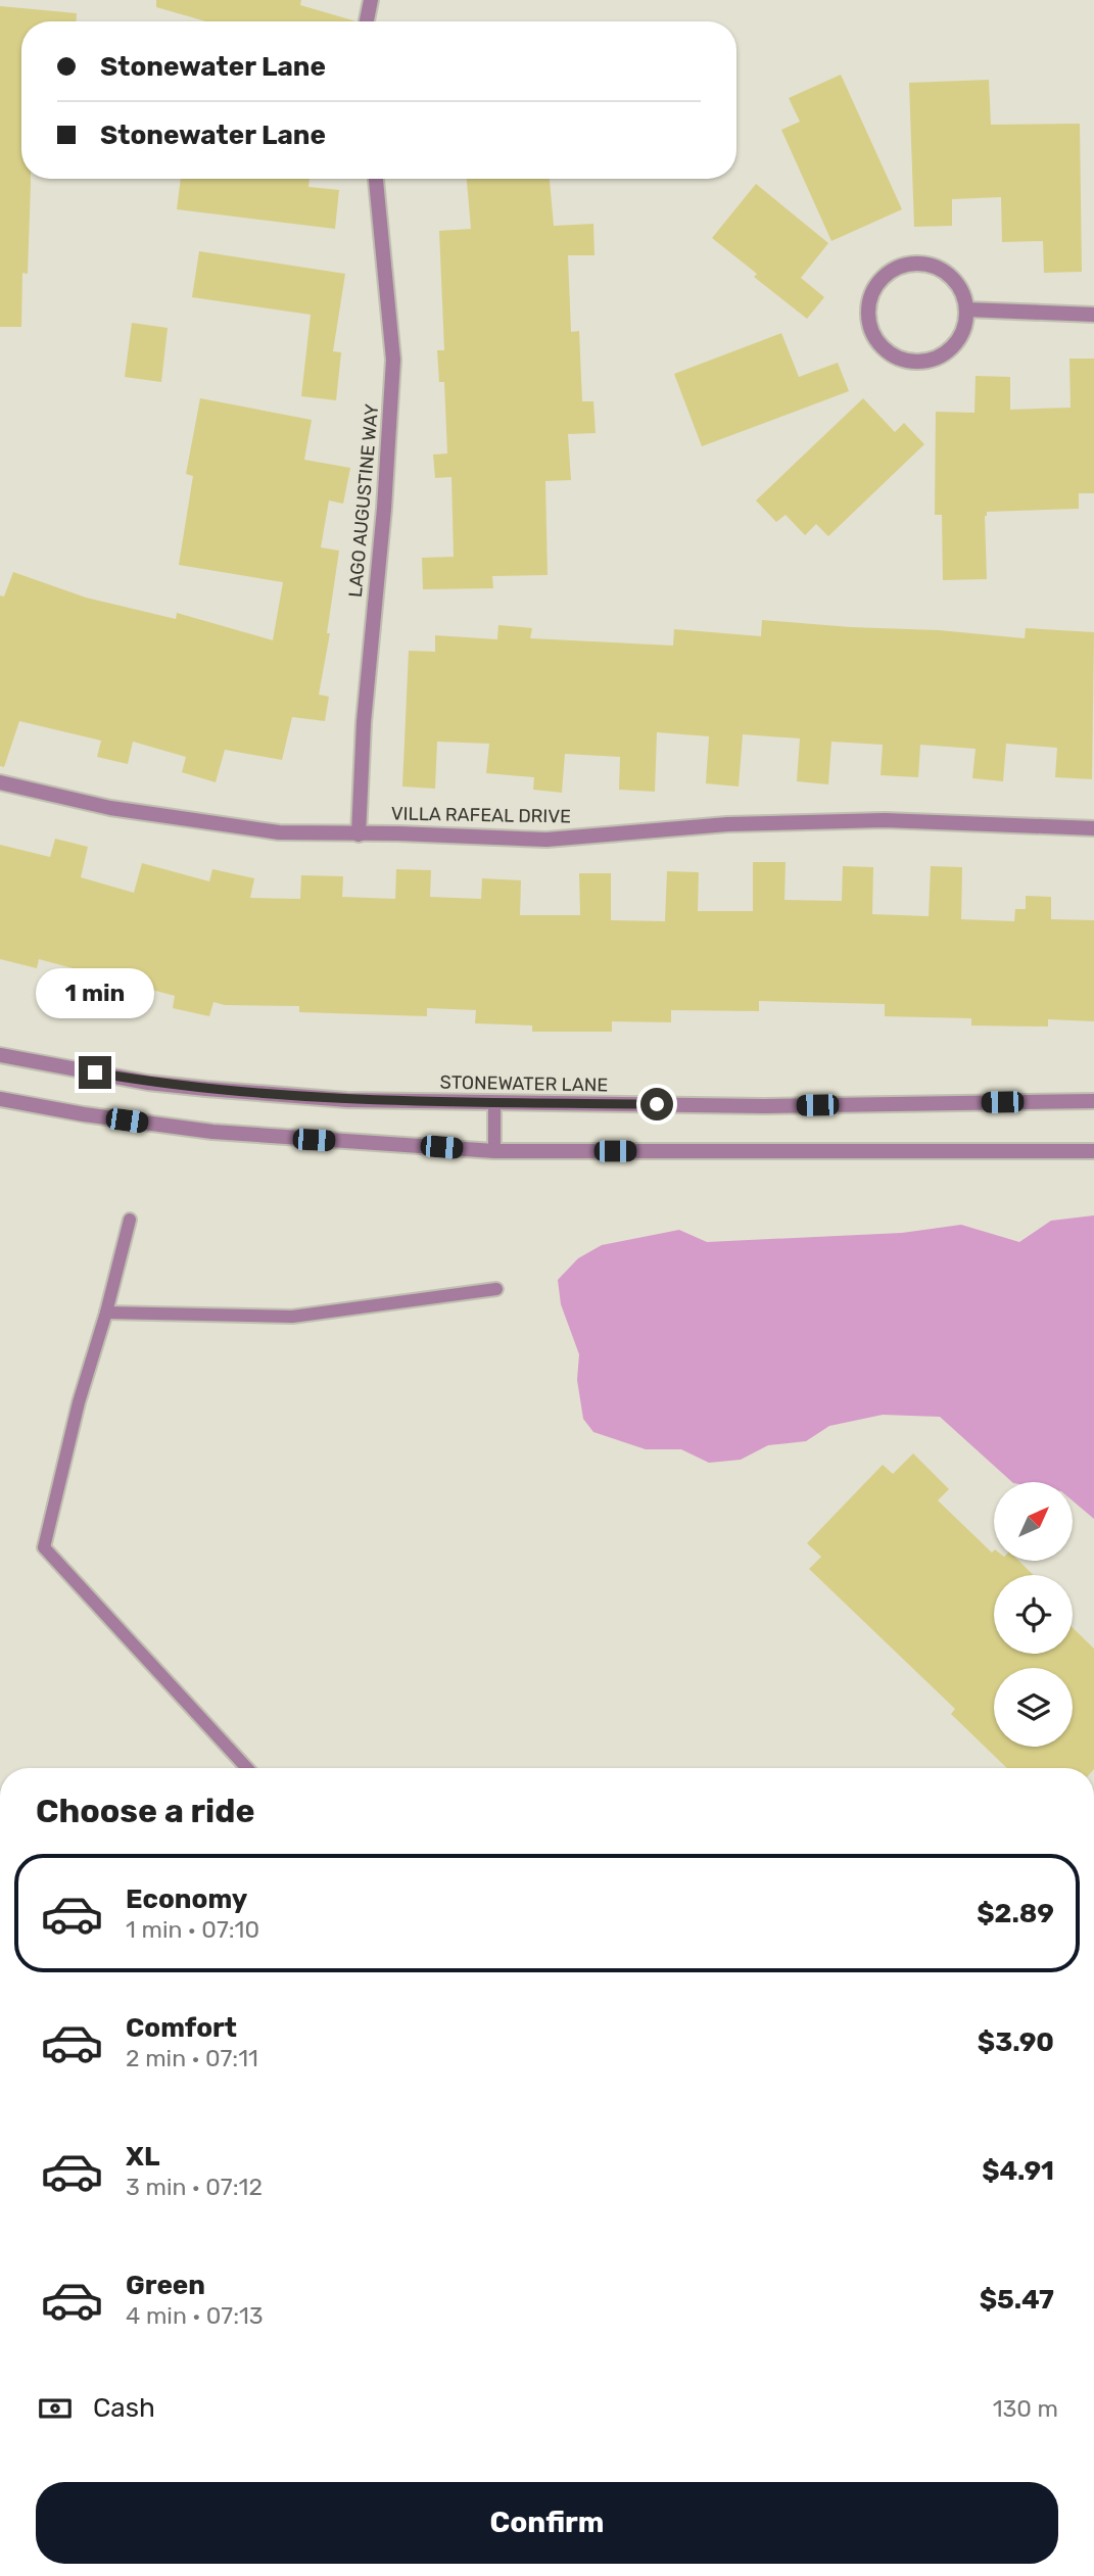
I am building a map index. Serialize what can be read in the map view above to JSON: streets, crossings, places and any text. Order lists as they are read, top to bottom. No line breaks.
{"streets":{"street":["LAGO AUGUSTINE WAY","VILLA RAFEAL DRIVE","STONEWATER LANE"]},"crossings":[["LAGO AUGUSTINE WAY","VILLA RAFEAL DRIVE"]],"north":"top right","page":{"banner":["Stonewater Lane","Stonewater Lane"],"bubble":"1 min","heading":"Choose a ride","list":[{"name":"Economy","note":"1 min · 07:10","value":"$2.89"},{"name":"Comfort","note":"2 min · 07:11","value":"$3.90"},{"name":"XL","note":"3 min · 07:12","value":"$4.91"},{"name":"Green","note":"4 min · 07:13","value":"$5.47"}],"pay":["Cash","130 m"],"buttons":"Confirm"}}
